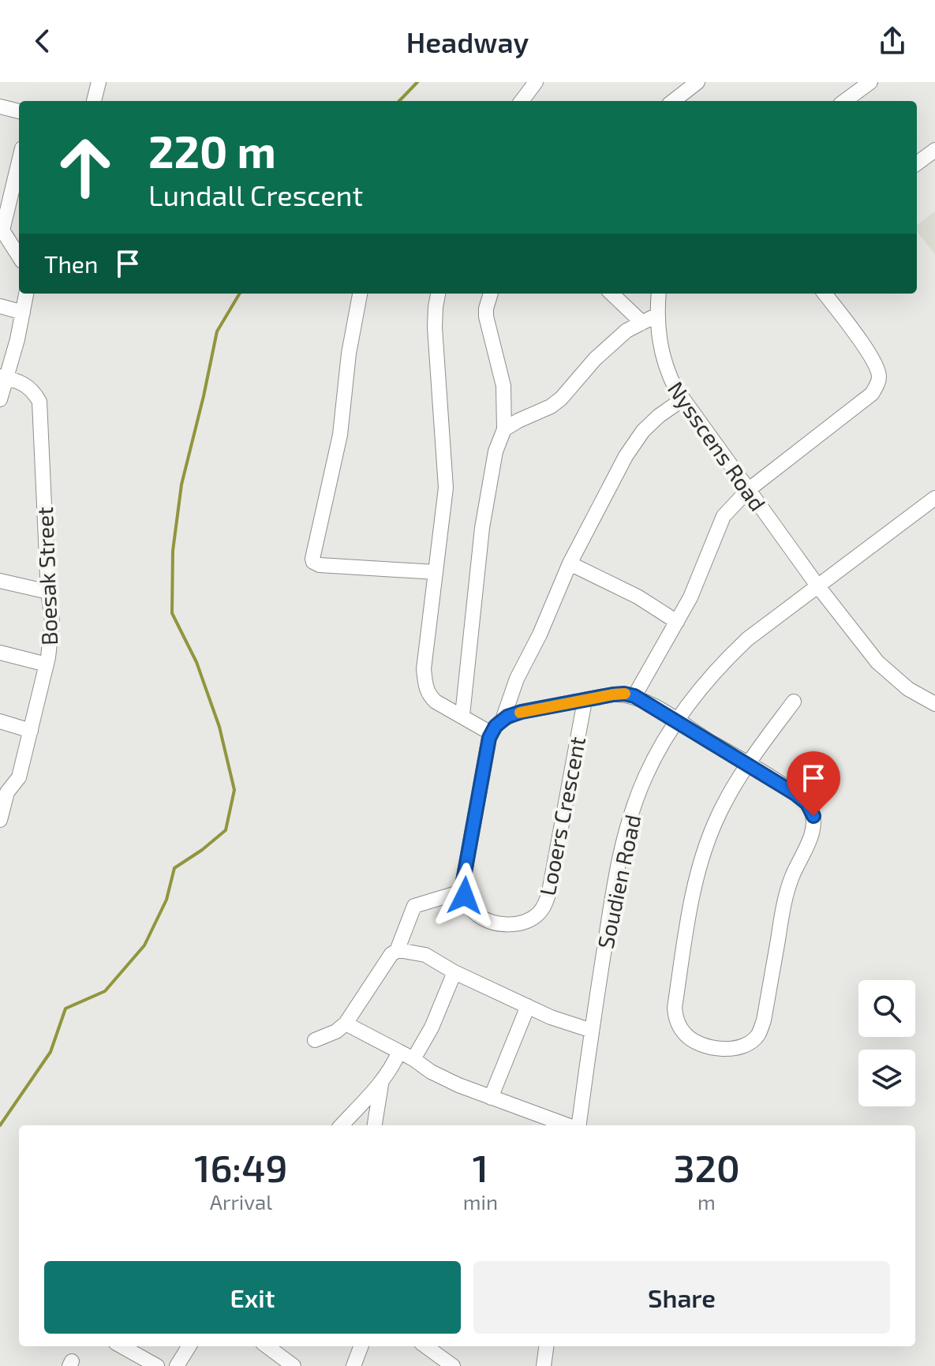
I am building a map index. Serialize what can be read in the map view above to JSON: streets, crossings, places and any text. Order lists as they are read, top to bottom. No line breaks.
{"streets":{"street":["Nysscens Road","Boesak Street","Looers Crescent","Soudien Road"]},"crossings":[["Nysscens Road","Soudien Road"]],"page":{"header":"Headway","turn":["220 m","Lundall Crescent"],"then":"Then","eta":["16:49","Arrival","1","min","320","m"],"buttons":["Exit","Share"]}}
